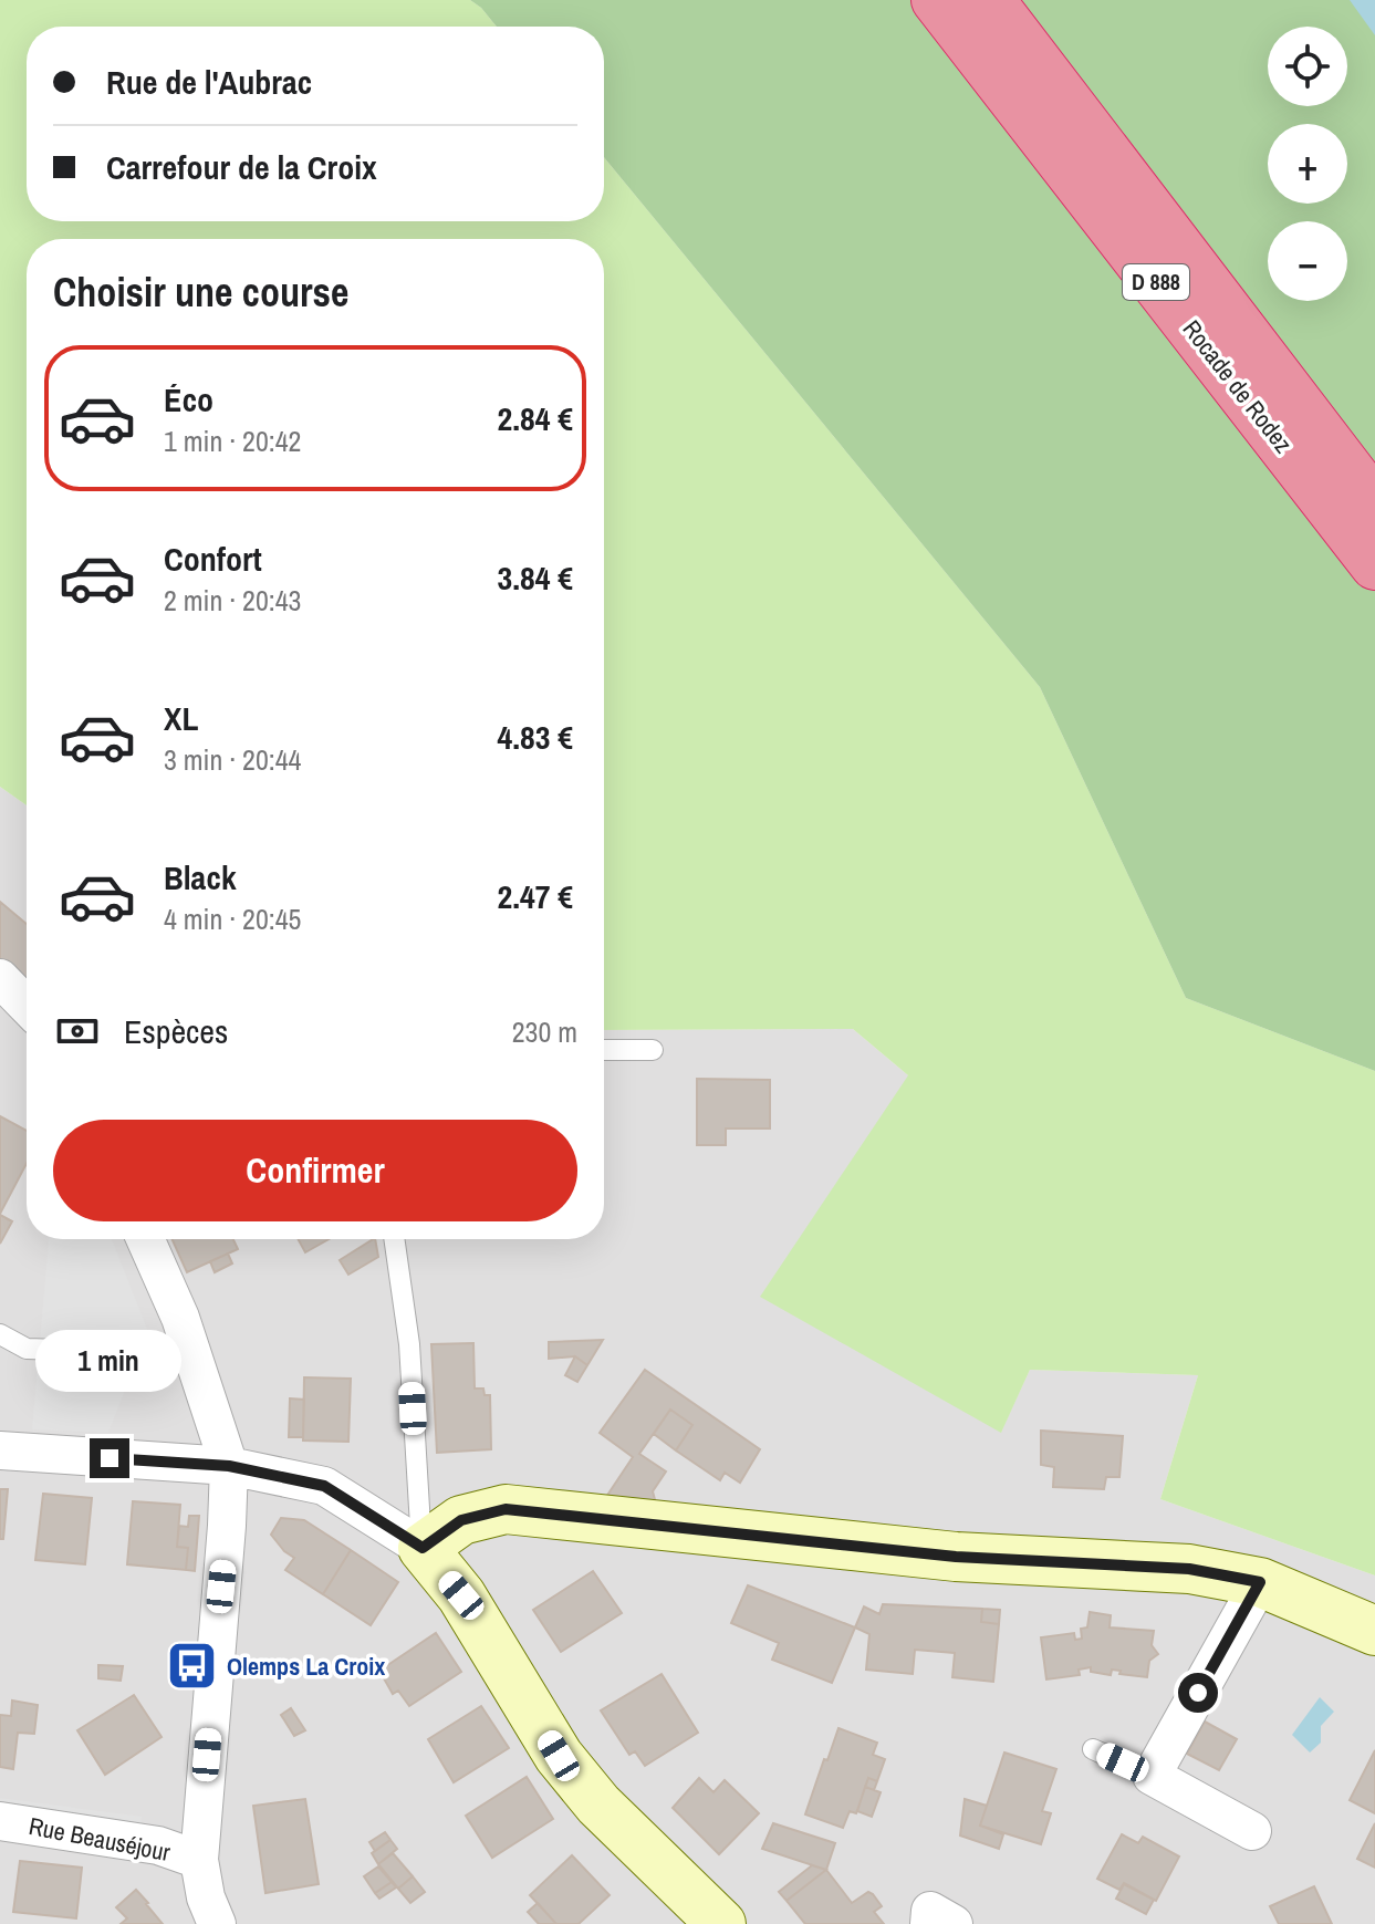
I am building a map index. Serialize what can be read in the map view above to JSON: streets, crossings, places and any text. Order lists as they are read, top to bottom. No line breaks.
{"streets":{"highway":["D 888","Rocade de Rodez"],"street":["Rue Beauséjour"]},"places":{"bus stop":["Olemps La Croix"]},"page":{"map_buttons":["+","−"],"banner":["Rue de l'Aubrac","Carrefour de la Croix"],"heading":"Choisir une course","list":[{"name":"Éco","note":"1 min · 20:42","value":"2.84 €"},{"name":"Confort","note":"2 min · 20:43","value":"3.84 €"},{"name":"XL","note":"3 min · 20:44","value":"4.83 €"},{"name":"Black","note":"4 min · 20:45","value":"2.47 €"}],"pay":["Espèces","230 m"],"buttons":"Confirmer","bubble":"1 min"}}
